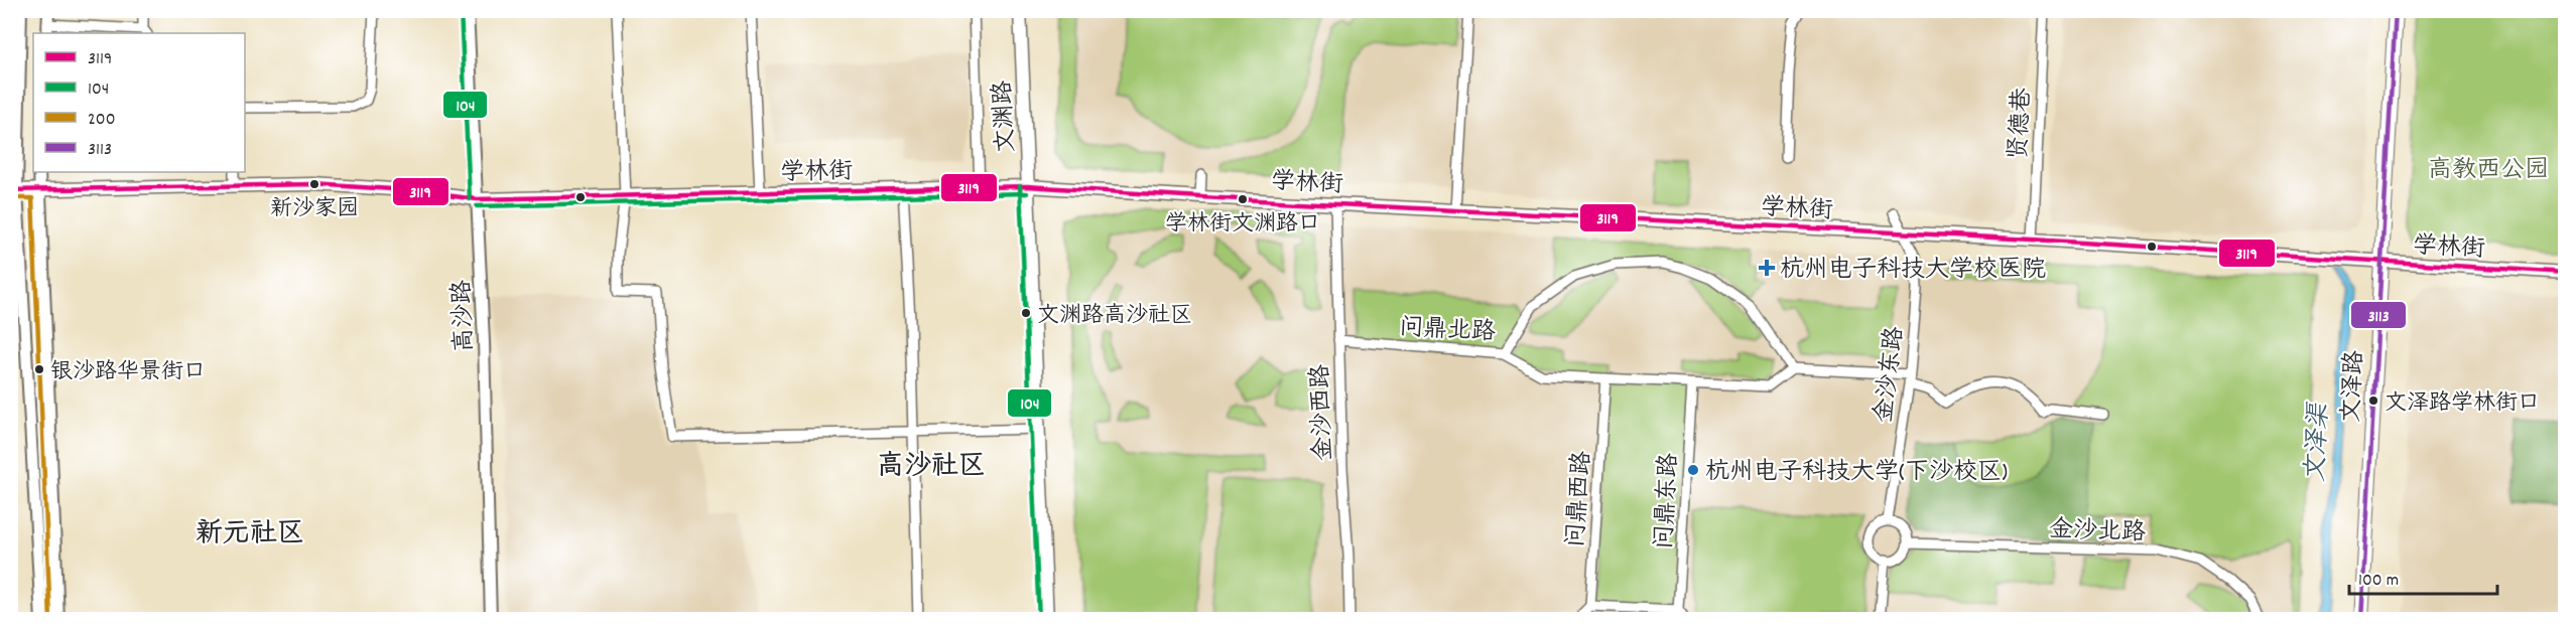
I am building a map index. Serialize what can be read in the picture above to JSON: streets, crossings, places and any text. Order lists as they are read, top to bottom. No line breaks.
{"streets":{"main road":["文渊路","学林街","文泽路"],"street":["贤德巷","高沙路","问鼎北路","金沙东路","金沙西路","问鼎西路","问鼎东路","金沙北路"]},"crossings":[["文渊路","学林街"],["贤德巷","学林街"],["学林街","高沙路"],["学林街","金沙东路"],["学林街","文泽路"],["学林街","金沙西路"],["问鼎北路","金沙西路"],["金沙东路","金沙北路"]],"districts":["高沙社区","新元社区"],"water":["文泽渠"],"parks":["高教西公园"],"places":{"other":["新沙家园","学林街文渊路口","文渊路高沙社区","银沙路华景街口","文泽路学林街口","杭州电子科技大学(下沙校区)"],"health":["杭州电子科技大学校医院"]},"lines":["transit line 104","transit line 3113","transit line 3119","transit line 200"],"legend":["3119","104","200","3113"],"scale_bar":"100 m"}
